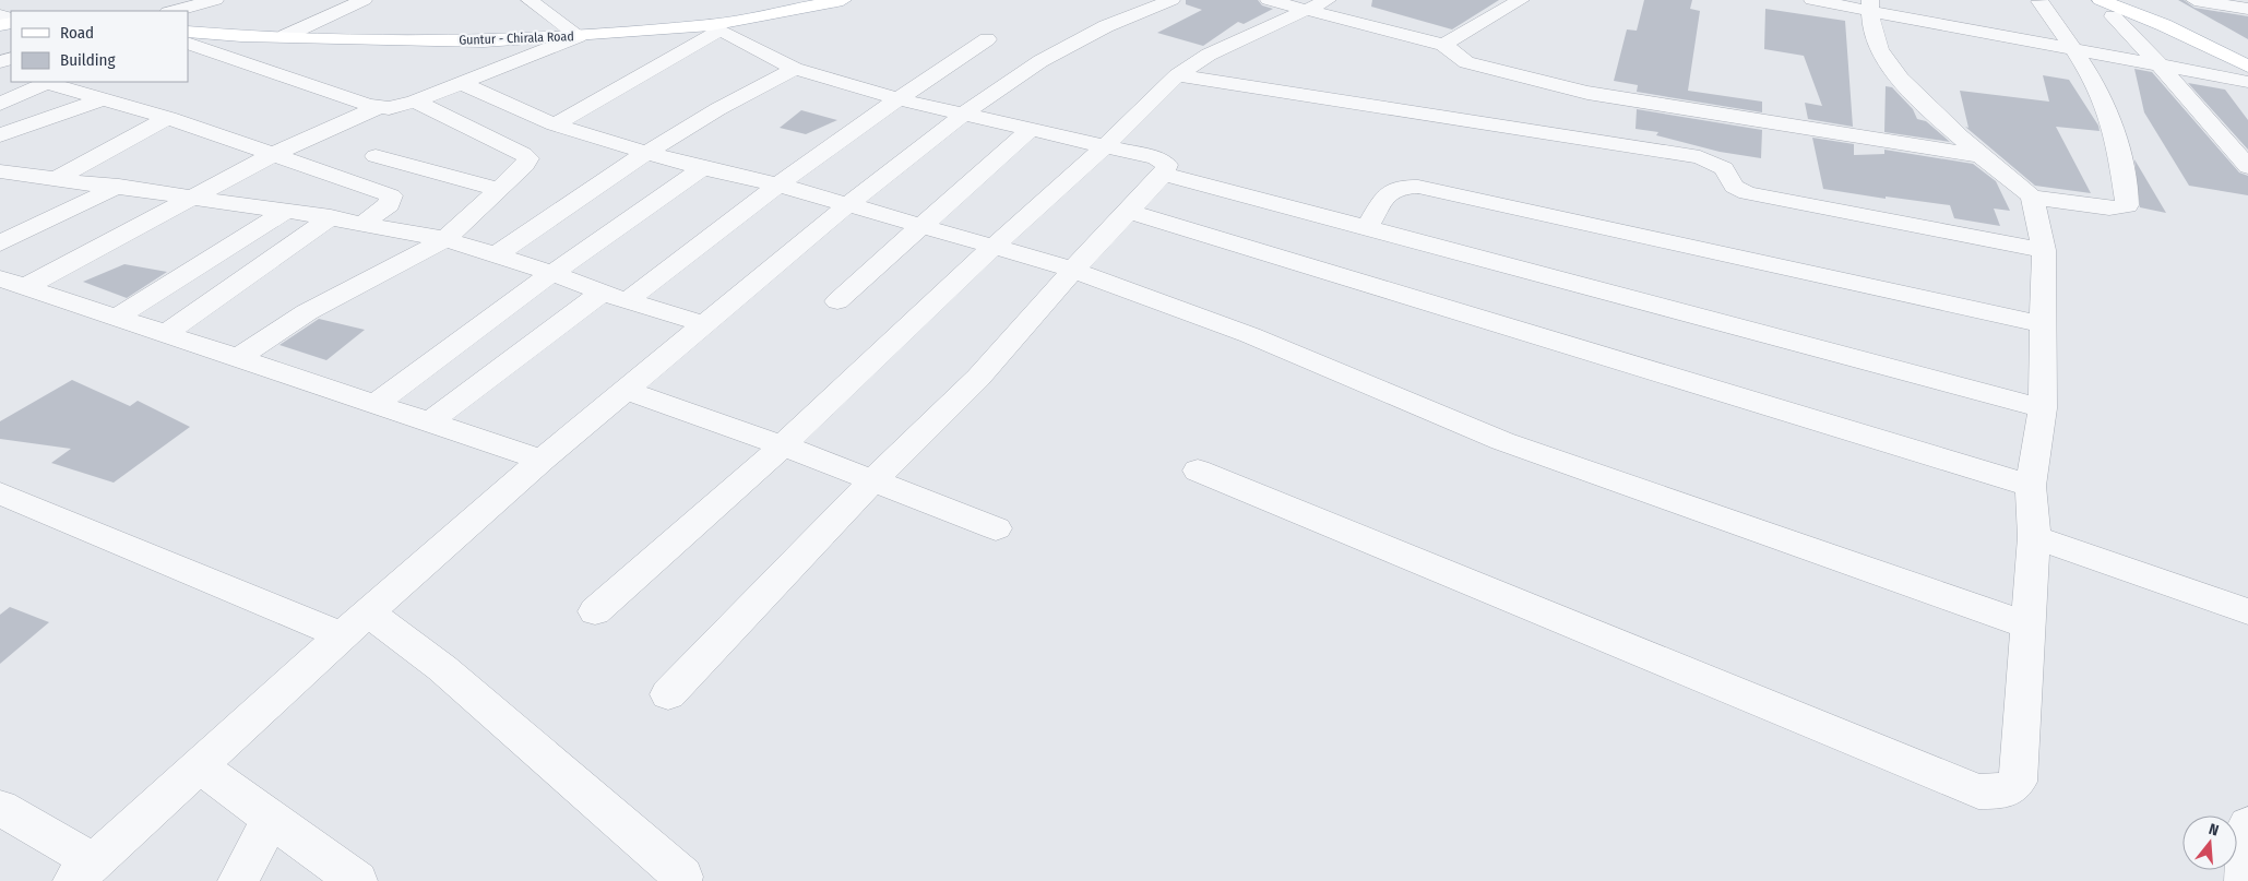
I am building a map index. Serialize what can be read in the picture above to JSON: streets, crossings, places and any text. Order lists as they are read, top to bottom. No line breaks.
{"streets":{"main road":["Guntur - Chirala Road"]},"legend":["Road","Building"],"north":"top"}
